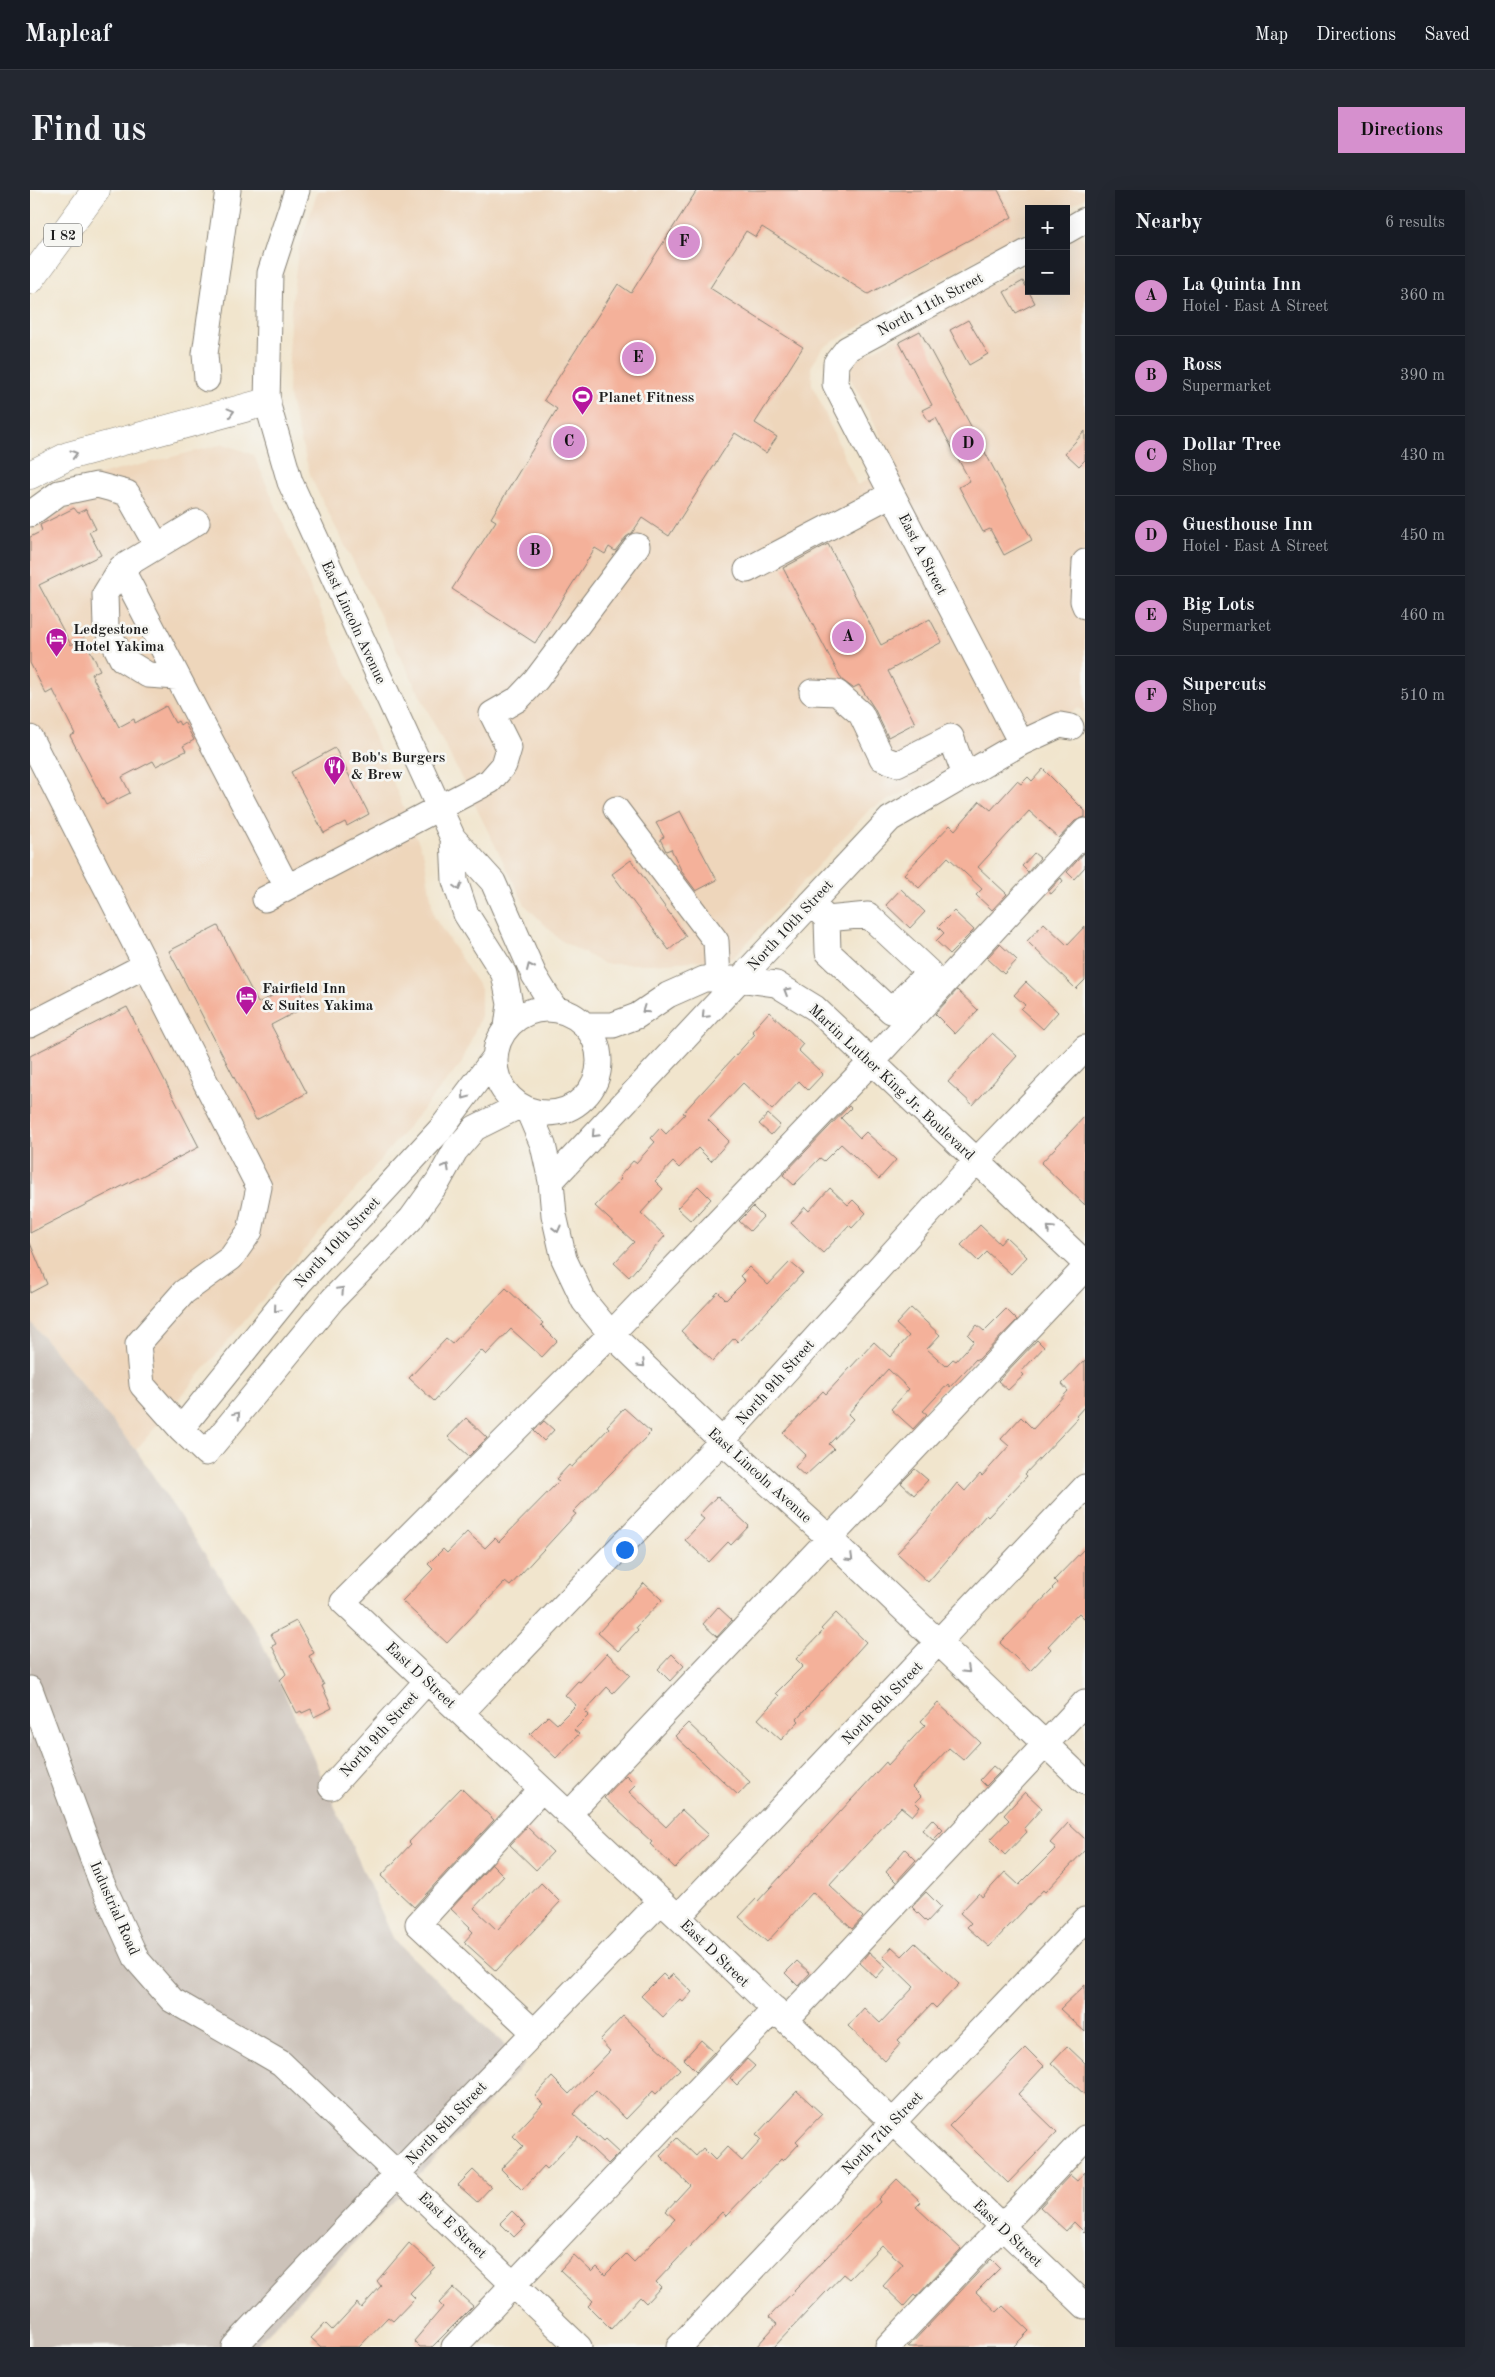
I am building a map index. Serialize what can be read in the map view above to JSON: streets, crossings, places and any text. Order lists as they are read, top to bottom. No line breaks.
{"streets":{"highway":["I 82"],"street":["North 11th Street","East A Street","East Lincoln Avenue","North 10th Street","Martin Luther King Jr. Boulevard","North 9th Street","East D Street","North 8th Street","Industrial Road","North 7th Street","East E Street"]},"crossings":[["North 11th Street","East A Street"],["East A Street","North 10th Street"],["East Lincoln Avenue","North 10th Street"],["East Lincoln Avenue","Martin Luther King Jr. Boulevard"],["East Lincoln Avenue","North 9th Street"],["East Lincoln Avenue","East D Street"],["East Lincoln Avenue","North 8th Street"],["North 10th Street","Martin Luther King Jr. Boulevard"],["Martin Luther King Jr. Boulevard","North 9th Street"],["North 9th Street","East D Street"],["East D Street","North 8th Street"],["East D Street","North 7th Street"],["North 8th Street","East E Street"],["Industrial Road","East E Street"]],"one_way":["Martin Luther King Jr. Boulevard"],"places":{"sports":["Planet Fitness"],"hotel":["Ledgestone Hotel Yakima","Fairfield Inn & Suites Yakima"],"restaurant":["Bob's Burgers & Brew"]},"page":{"header":"Mapleaf","nav":["Map","Directions","Saved"],"buttons":"Directions","title":"Find us","heading":["Nearby","6 results"],"map_buttons":["+","−"],"pins":["F","E","C","D","B","A"],"list":[{"mark":"A","name":"La Quinta Inn","note":"Hotel · East A Street","value":"360 m"},{"mark":"B","name":"Ross","note":"Supermarket","value":"390 m"},{"mark":"C","name":"Dollar Tree","note":"Shop","value":"430 m"},{"mark":"D","name":"Guesthouse Inn","note":"Hotel · East A Street","value":"450 m"},{"mark":"E","name":"Big Lots","note":"Supermarket","value":"460 m"},{"mark":"F","name":"Supercuts","note":"Shop","value":"510 m"}]}}
